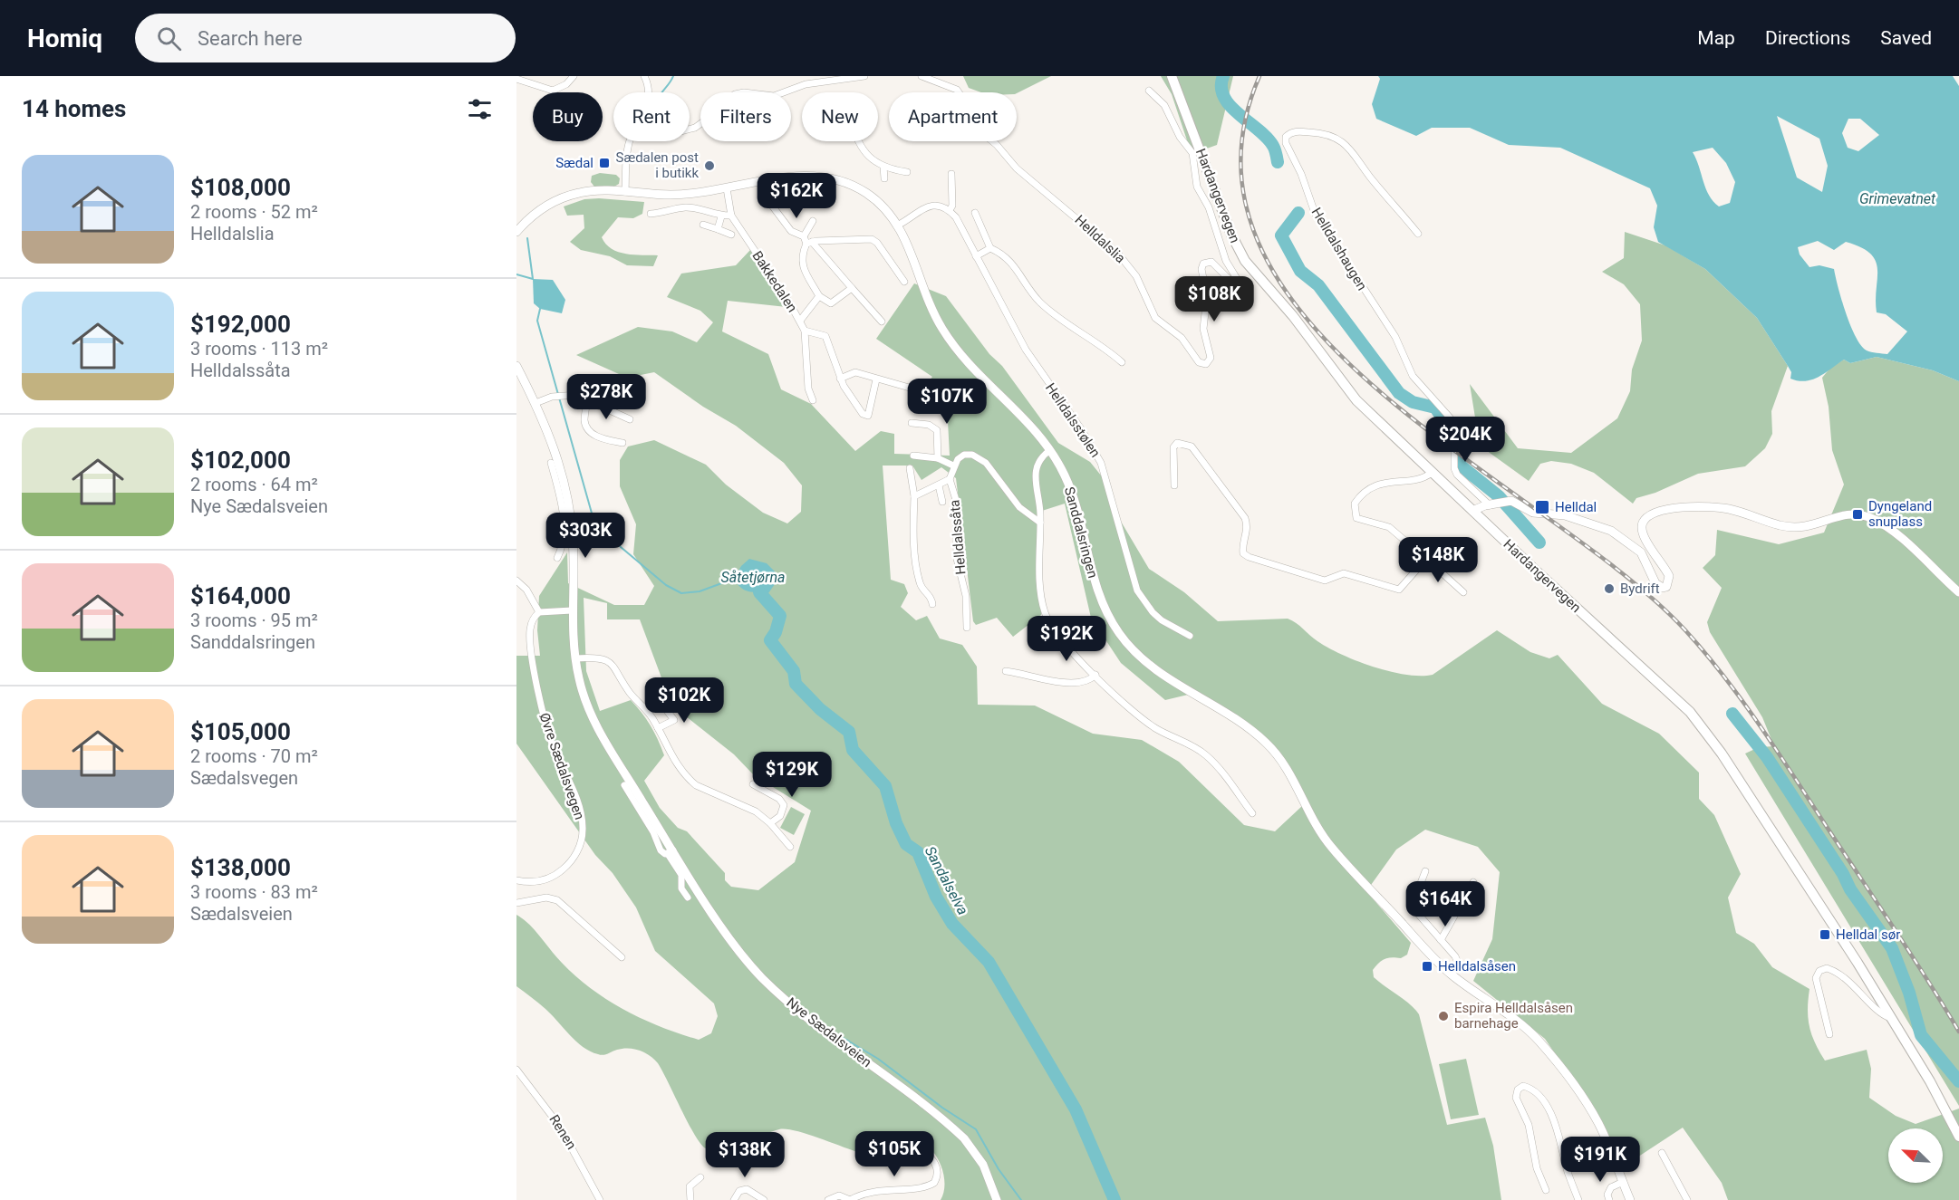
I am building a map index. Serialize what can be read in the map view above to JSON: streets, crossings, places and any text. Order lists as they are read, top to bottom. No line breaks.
{"streets":{"main road":["Hardangervegen","Sanddalsringen","Nye Sædalsveien"],"street":["Helldalslia","Helldalshaugen","Bakkedalen","Helldalsstølen","Helldalssåta","Øvre Sædalsvegen","Renen"]},"crossings":[["Bakkedalen","Sanddalsringen"]],"water":["Grimevatnet","Såtetjørna","Sandalselva"],"places":{"transit":["Sædal","Helldal","Dyngeland snuplass","Helldal sør","Helldalsåsen"],"other":["Sædalen post i butikk","Bydrift","Espira Helldalsåsen barnehage"]},"north":"top left","page":{"header":"Homiq","search":"Search here","nav":["Map","Directions","Saved"],"heading":"14 homes","chip":["Buy","Rent","Filters","New","Apartment"],"list":[{"name":"$108,000","note":"2 rooms · 52 m² · Helldalslia"},{"name":"$192,000","note":"3 rooms · 113 m² · Helldalssåta"},{"name":"$102,000","note":"2 rooms · 64 m² · Nye Sædalsveien"},{"name":"$164,000","note":"3 rooms · 95 m² · Sanddalsringen"},{"name":"$105,000","note":"2 rooms · 70 m² · Sædalsvegen"},{"name":"$138,000","note":"3 rooms · 83 m² · Sædalsveien"}],"price":["$162K","$108K","$278K","$107K","$204K","$303K","$148K","$192K","$102K","$129K","$164K","$105K","$138K","$191K"]}}
